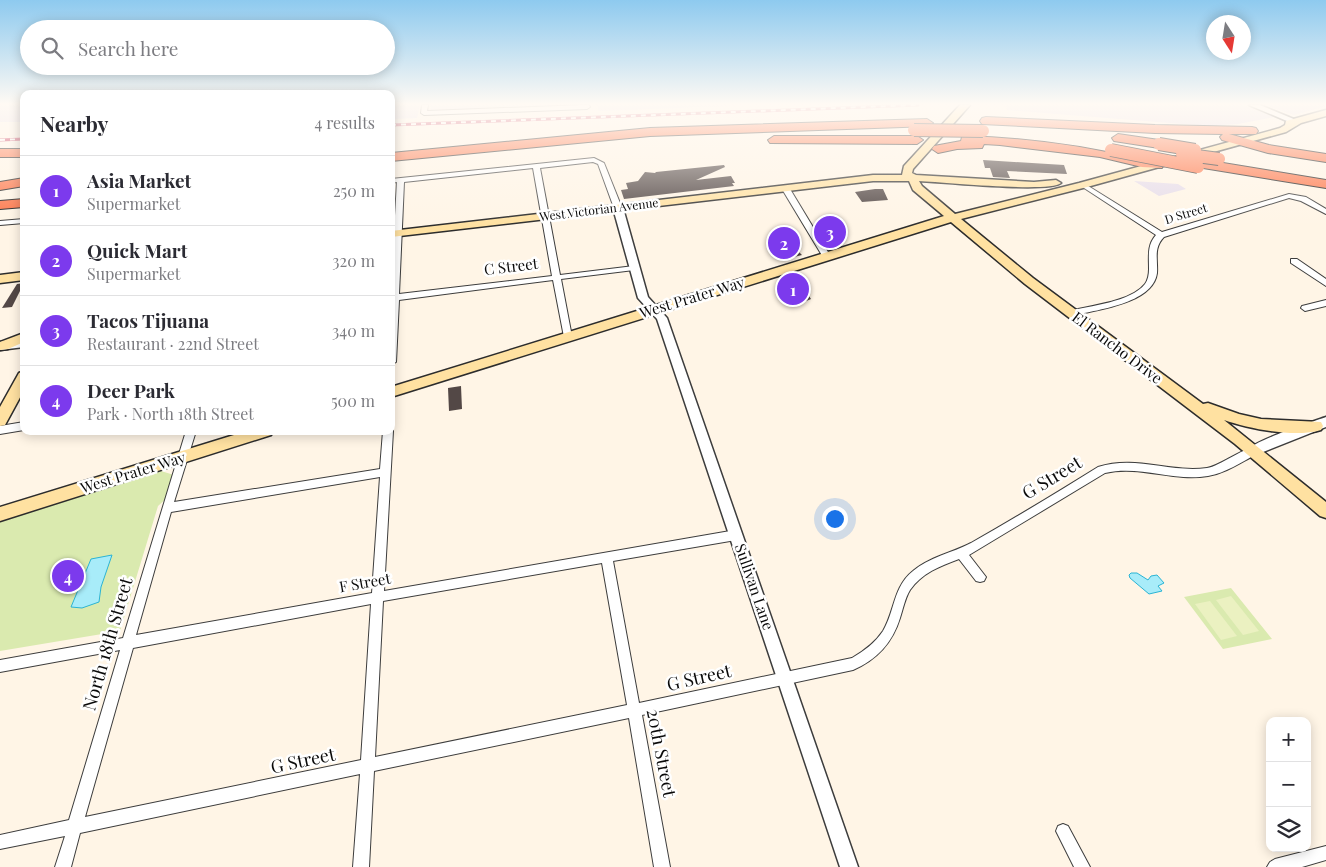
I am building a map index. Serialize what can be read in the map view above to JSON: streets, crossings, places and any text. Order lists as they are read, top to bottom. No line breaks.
{"streets":{"main road":["West Victorian Avenue","West Prater Way","El Rancho Drive"],"street":["D Street","C Street","G Street","F Street","Sullivan Lane","North 18th Street","20th Street"]},"crossings":[["West Victorian Avenue","West Prater Way"],["West Victorian Avenue","El Rancho Drive"],["West Victorian Avenue","Sullivan Lane"],["D Street","El Rancho Drive"],["C Street","Sullivan Lane"],["West Prater Way","El Rancho Drive"],["West Prater Way","Sullivan Lane"],["West Prater Way","North 18th Street"],["El Rancho Drive","G Street"],["G Street","Sullivan Lane"],["G Street","North 18th Street"],["G Street","20th Street"],["F Street","Sullivan Lane"],["F Street","North 18th Street"],["F Street","20th Street"]],"north":"bottom","page":{"search":"Search here","heading":["Nearby","4 results"],"list":[{"mark":"1","name":"Asia Market","note":"Supermarket","value":"250 m"},{"mark":"2","name":"Quick Mart","note":"Supermarket","value":"320 m"},{"mark":"3","name":"Tacos Tijuana","note":"Restaurant · 22nd Street","value":"340 m"},{"mark":"4","name":"Deer Park","note":"Park · North 18th Street","value":"500 m"}],"pins":["3","2","1","4"],"map_buttons":["+","−"]}}
